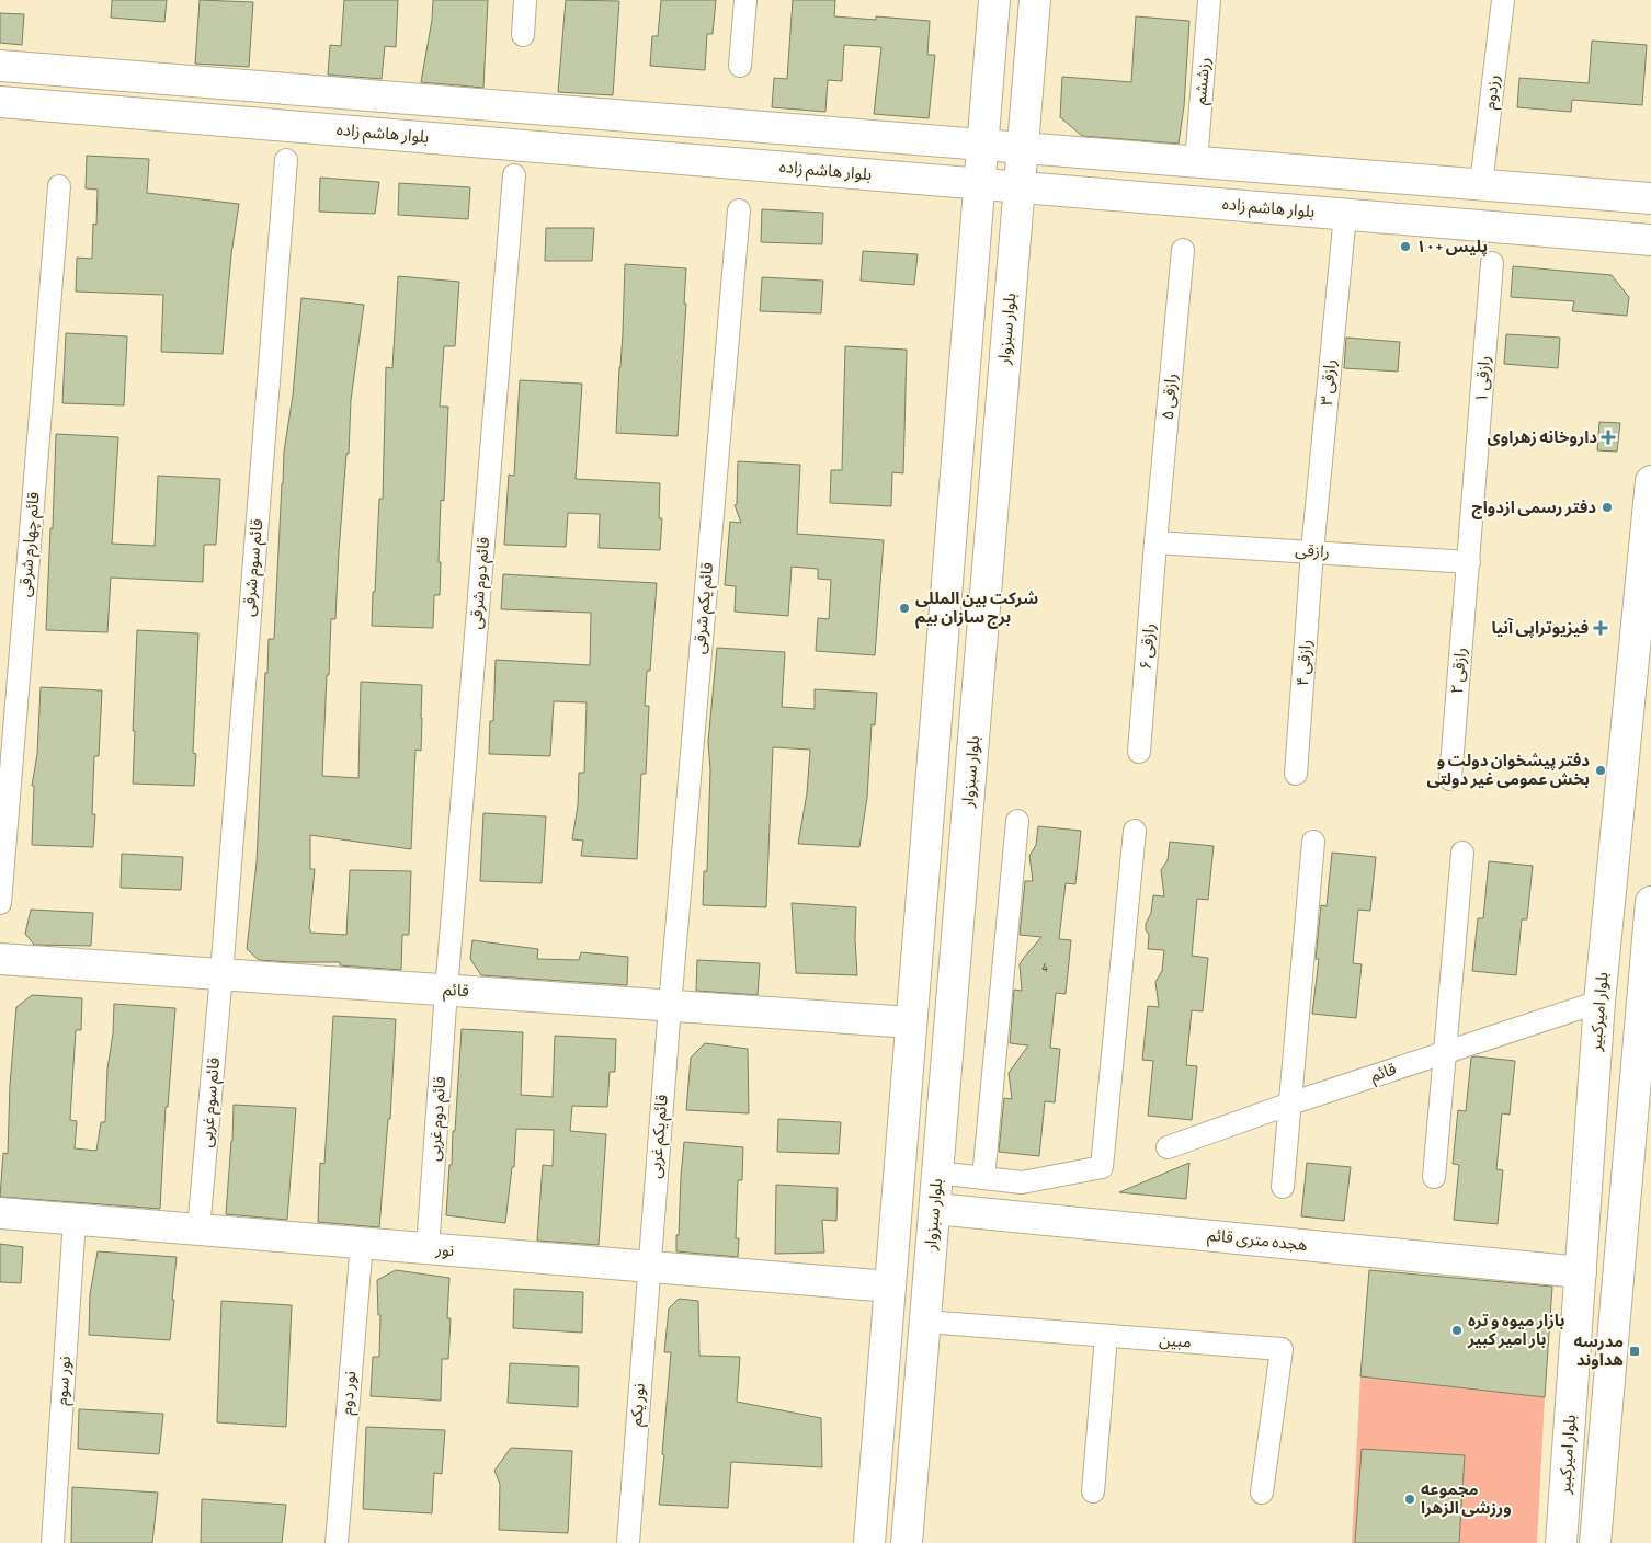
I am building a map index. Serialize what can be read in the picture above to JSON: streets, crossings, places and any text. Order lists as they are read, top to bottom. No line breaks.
{"streets":{"street":["رزششم","رزدوم","بلوار هاشم زاده","بلوار سبزوار","رازقی ۱","رازقی ۳","رازقی ۵","قائم چهارم شرقی","رازقی","قائم سوم شرقی","قائم دوم شرقی","قائم یکم شرقی","رازقی ۶","رازقی ۴","رازقی ۲","قائم","بلوار امیرکبیر","قائم سوم غربی","قائم دوم غربی","قائم یکم غربی","هجده متری قائم","نور","مبین","نور سوم","نور دوم","نور یکم"]},"crossings":[["بلوار هاشم زاده","بلوار سبزوار"],["بلوار هاشم زاده","رازقی ۳"],["بلوار سبزوار","هجده متری قائم"],["بلوار سبزوار","مبین"],["رازقی ۱","رازقی"],["رازقی ۱","رازقی ۲"],["رازقی ۳","رازقی"],["رازقی ۳","رازقی ۴"],["رازقی ۵","رازقی"],["رازقی ۵","رازقی ۶"],["رازقی","رازقی ۶"],["رازقی","رازقی ۴"],["رازقی","رازقی ۲"],["قائم سوم شرقی","قائم"],["قائم سوم شرقی","قائم سوم غربی"],["قائم دوم شرقی","قائم"],["قائم دوم شرقی","قائم دوم غربی"],["قائم یکم شرقی","قائم"],["قائم یکم شرقی","قائم یکم غربی"],["قائم","بلوار امیرکبیر"],["قائم","قائم سوم غربی"],["قائم","قائم دوم غربی"],["قائم","قائم یکم غربی"],["بلوار امیرکبیر","هجده متری قائم"],["قائم سوم غربی","نور"],["قائم دوم غربی","نور"],["قائم یکم غربی","نور"],["قائم یکم غربی","نور یکم"],["نور","نور سوم"],["نور","نور دوم"],["نور","نور یکم"]],"places":{"other":["پلیس +۱۰","دفتر رسمی ازدواج","شرکت بین المللی برج سازان بیم","دفتر پیشخوان دولت و بخش عمومی غیر دولتی","بازار میوه و تره بار امیر کبیر","مجموعه ورزشی الزهرا"],"health":["داروخانه زهراوی","فیزیوتراپی آنیا"],"transit":["مدرسه هداوند"]},"house_numbers":["4"]}
